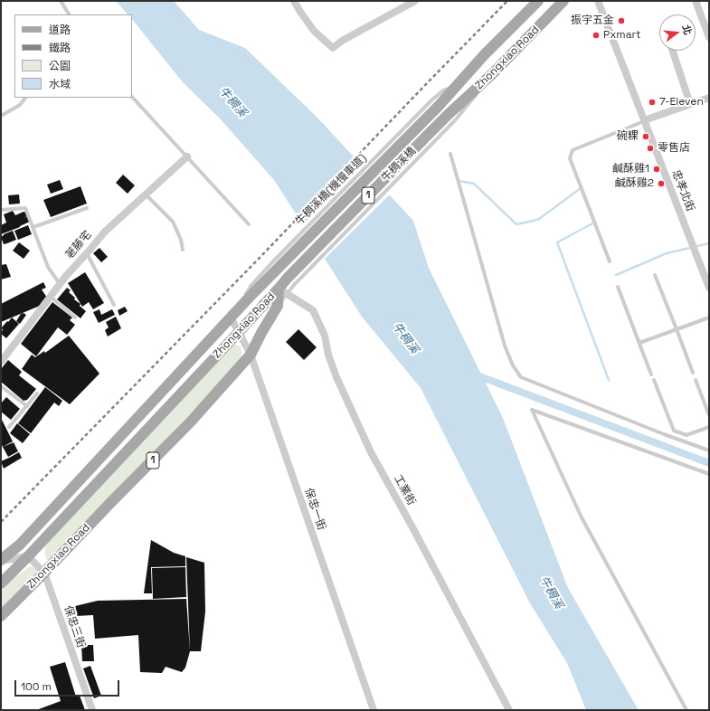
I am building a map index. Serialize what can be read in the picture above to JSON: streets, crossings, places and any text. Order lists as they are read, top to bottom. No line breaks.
{"streets":{"main road":["Zhongxiao Road","牛稠溪橋","1"],"street":["忠孝北街","荖藤宅","工業街","保忠一街","保忠三街"]},"crossings":[["Zhongxiao Road","牛稠溪橋"],["Zhongxiao Road","工業街"],["Zhongxiao Road","保忠一街"],["Zhongxiao Road","保忠三街"],["牛稠溪橋","工業街"]],"water":["牛稠溪"],"places":["振宇五金","Pxmart","7-Eleven","碗粿","零售店","鹹酥雞1","鹹酥雞2"],"legend":["道路","鐵路","公園","水域"],"scale_bar":"100 m","north":"right"}
